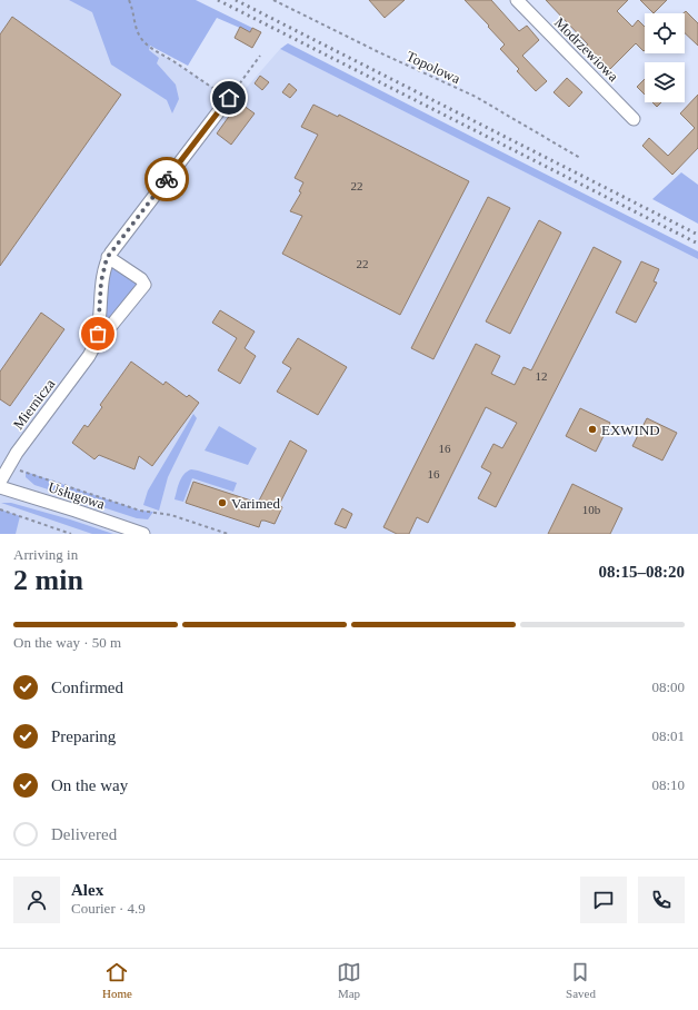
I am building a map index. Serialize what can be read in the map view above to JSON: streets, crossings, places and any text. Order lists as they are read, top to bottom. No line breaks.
{"streets":{"street":["Modrzewiowa","Miernicza","Usługowa"],"path":["Topolowa"]},"places":["EXWIND","Varimed"],"house_numbers":["22","22","12","16","16","10b"],"page":{"heading":["2 min","Arriving in","08:15–08:20"],"panel":["Alex","Courier · 4.9"],"bar":"On the way · 50 m","list":[["Confirmed","08:00"],["Preparing","08:01"],["On the way","08:10"],"Delivered"],"tabs":["Home","Map","Saved"]}}
